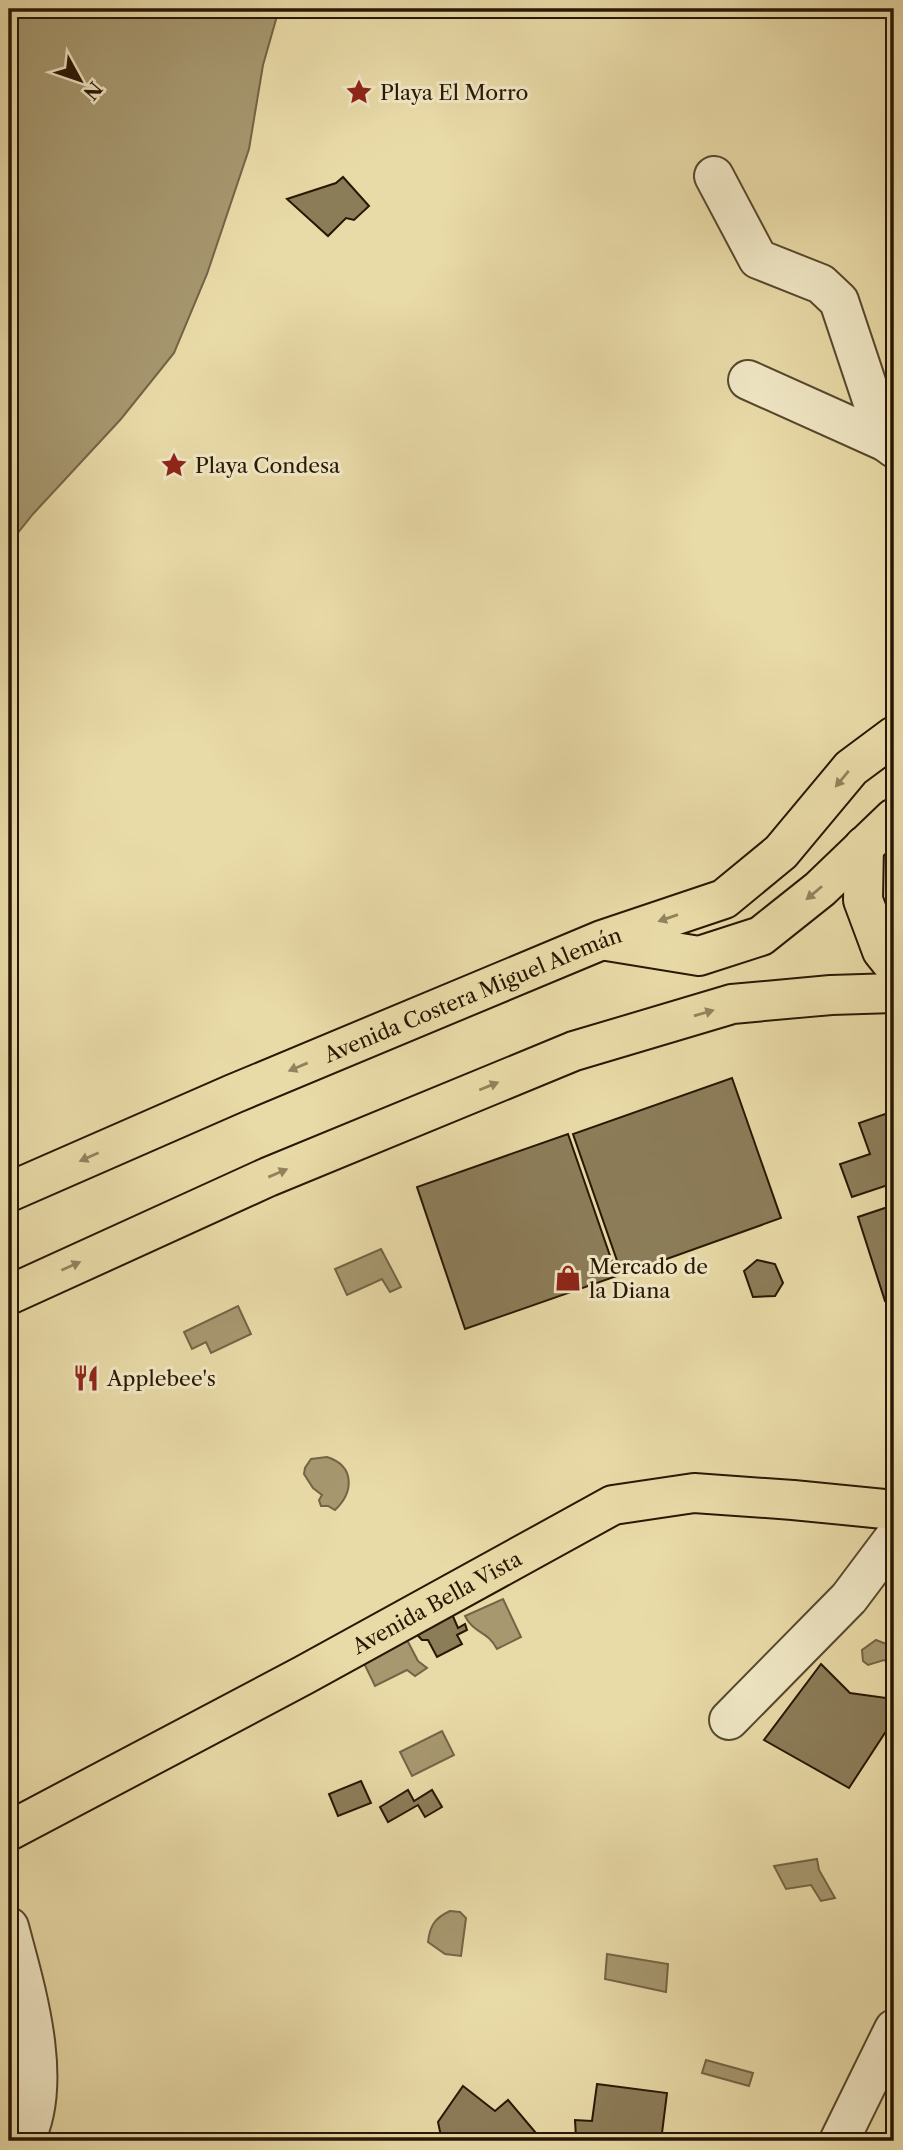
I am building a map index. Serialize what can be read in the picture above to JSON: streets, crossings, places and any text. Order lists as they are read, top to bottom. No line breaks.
{"streets":{"main road":["Avenida Costera Miguel Alemán","Avenida Bella Vista"]},"places":{"place":["Playa El Morro","Playa Condesa"],"shop":["Mercado de la Diana"],"restaurant":["Applebee's"]},"north":"bottom right"}
